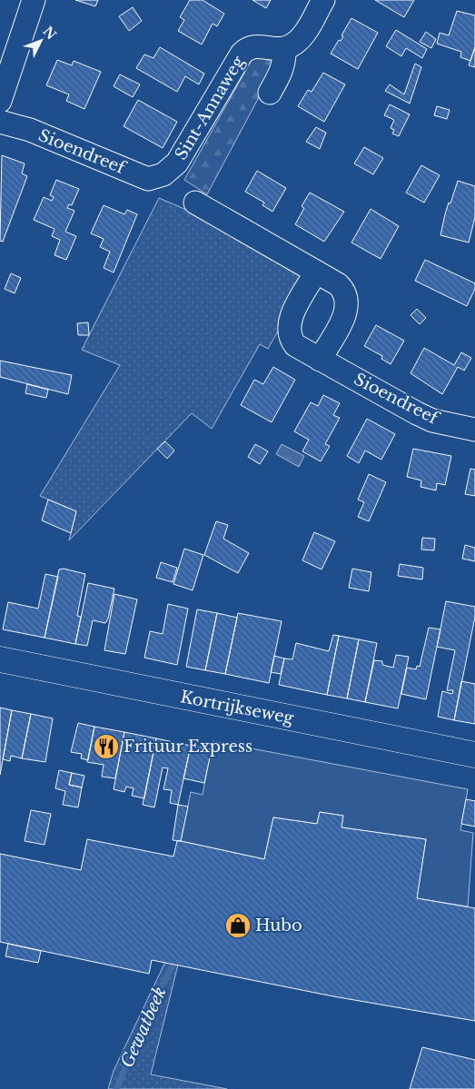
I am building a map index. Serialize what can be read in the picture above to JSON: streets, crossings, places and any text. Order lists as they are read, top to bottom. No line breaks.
{"streets":{"main road":["Kortrijkseweg"],"street":["Sint-Annaweg","Sioendreef"]},"crossings":[["Sint-Annaweg","Sioendreef"]],"water":["Gewatbeek"],"places":{"restaurant":["Frituur Express"],"shop":["Hubo"]},"north":"top right"}
